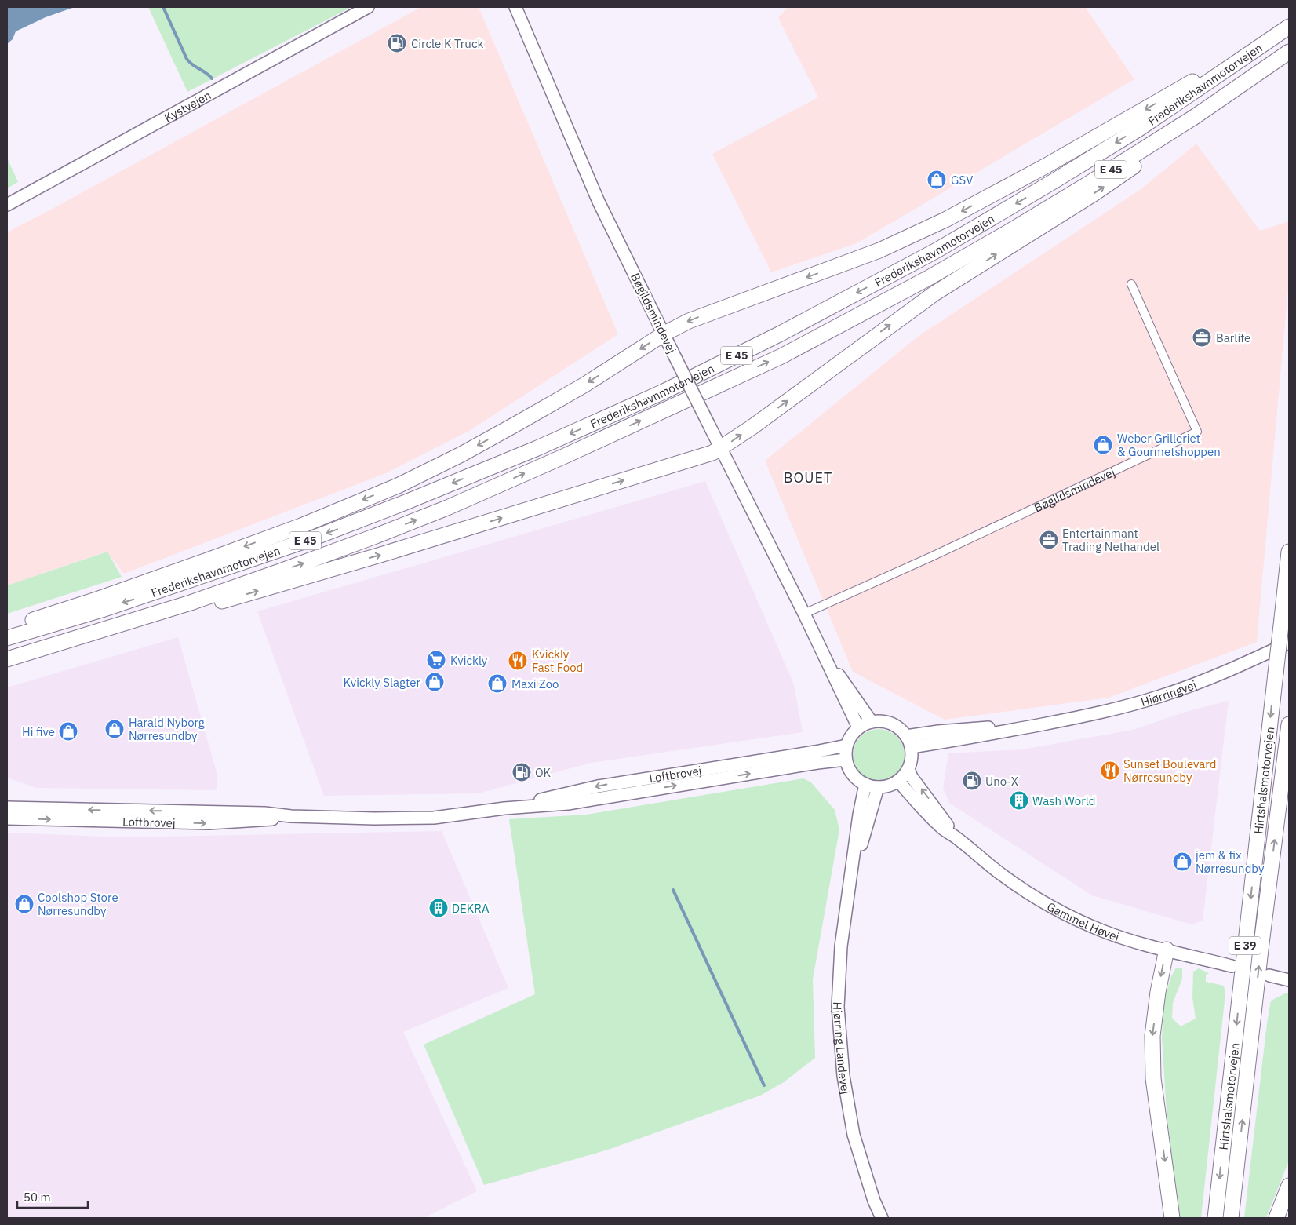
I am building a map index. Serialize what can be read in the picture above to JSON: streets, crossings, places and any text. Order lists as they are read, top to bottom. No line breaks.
{"streets":{"highway":["Frederikshavnmotorvejen","E 45","Hirtshalsmotorvejen","E 39"],"main road":["Kystvejen","Bøgildsmindevej","Hjørringvej","Loftbrovej","Gammel Høvej","Hjørring Landevej"]},"crossings":[["Bøgildsmindevej","Hjørringvej"],["Bøgildsmindevej","Loftbrovej"],["Bøgildsmindevej","Gammel Høvej"],["Bøgildsmindevej","Hjørring Landevej"],["Hjørringvej","Loftbrovej"],["Hjørringvej","Gammel Høvej"],["Hjørringvej","Hjørring Landevej"],["Loftbrovej","Gammel Høvej"],["Loftbrovej","Hjørring Landevej"],["Gammel Høvej","Hjørring Landevej"]],"districts":["BOUET"],"places":{"fuel station":["Circle K Truck","OK","Uno-X"],"shop":["GSV","Weber Grilleriet & Gourmetshoppen","Kvickly Slagter","Maxi Zoo","Harald Nyborg Nørresundby","Hi five","jem & fix Nørresundby","Coolshop Store Nørresundby"],"office":["Barlife","Entertainmant Trading Nethandel"],"supermarket":["Kvickly"],"restaurant":["Kvickly Fast Food","Sunset Boulevard Nørresundby"],"building":["Wash World","DEKRA"]},"scale_bar":"50 m"}
